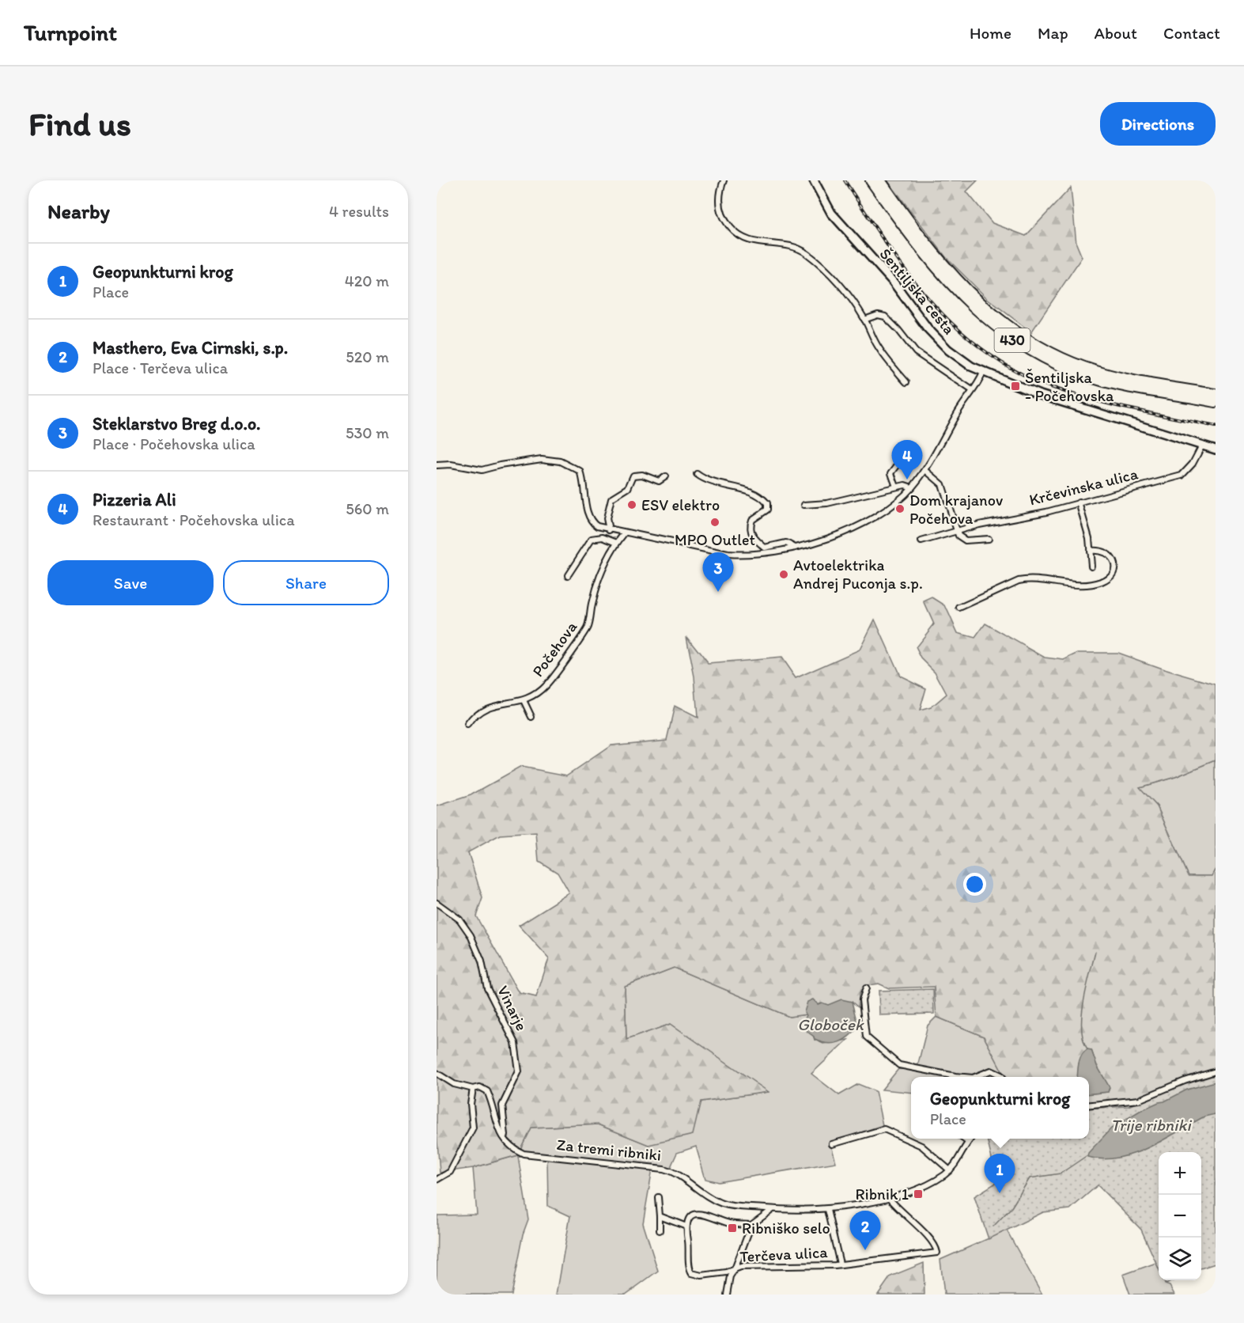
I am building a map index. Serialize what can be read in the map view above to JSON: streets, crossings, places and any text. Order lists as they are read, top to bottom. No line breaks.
{"streets":{"highway":["430"],"street":["Šentiljska cesta","Krčevinska ulica","Počehova","Vinarje","Za tremi ribniki","Terčeva ulica"]},"crossings":[["Šentiljska cesta","Krčevinska ulica"],["Vinarje","Za tremi ribniki"],["Za tremi ribniki","Terčeva ulica"]],"water":["Globoček","Trije ribniki"],"places":{"transit":["Šentiljska - Počehovska","Ribnik 1","Ribniško selo"],"other":["ESV elektro","Dom krajanov Počehova","MPO Outlet","Avtoelektrika Andrej Puconja s.p."]},"page":{"header":"Turnpoint","nav":["Home","Map","About","Contact"],"buttons":["Directions",["Save","Share"]],"title":"Find us","heading":["Nearby","4 results"],"list":[{"mark":"1","name":"Geopunkturni krog","note":"Place","value":"420 m"},{"mark":"2","name":"Masthero, Eva Cirnski, s.p.","note":"Place · Terčeva ulica","value":"520 m"},{"mark":"3","name":"Steklarstvo Breg d.o.o.","note":"Place · Počehovska ulica","value":"530 m"},{"mark":"4","name":"Pizzeria Ali","note":"Restaurant · Počehovska ulica","value":"560 m"}],"pins":["4","3","1","2"],"popup":["Geopunkturni krog","Place"],"map_buttons":["+","−"]}}
